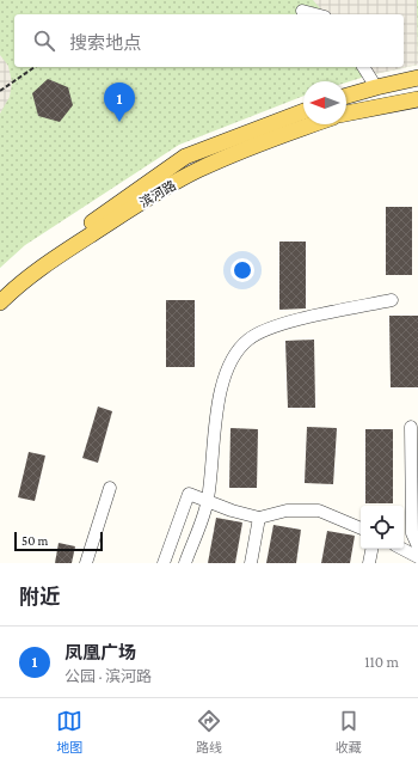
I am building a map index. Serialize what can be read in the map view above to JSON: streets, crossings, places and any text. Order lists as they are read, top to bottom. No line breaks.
{"streets":{"main road":["滨河路"]},"scale_bar":"50 m","north":"left","page":{"search":"搜索地点","pins":"1","scale":"50 m","heading":"附近","list":[{"mark":"1","name":"凤凰广场","note":"公园 · 滨河路","value":"110 m"}],"nav":["地图","路线","收藏"]}}
